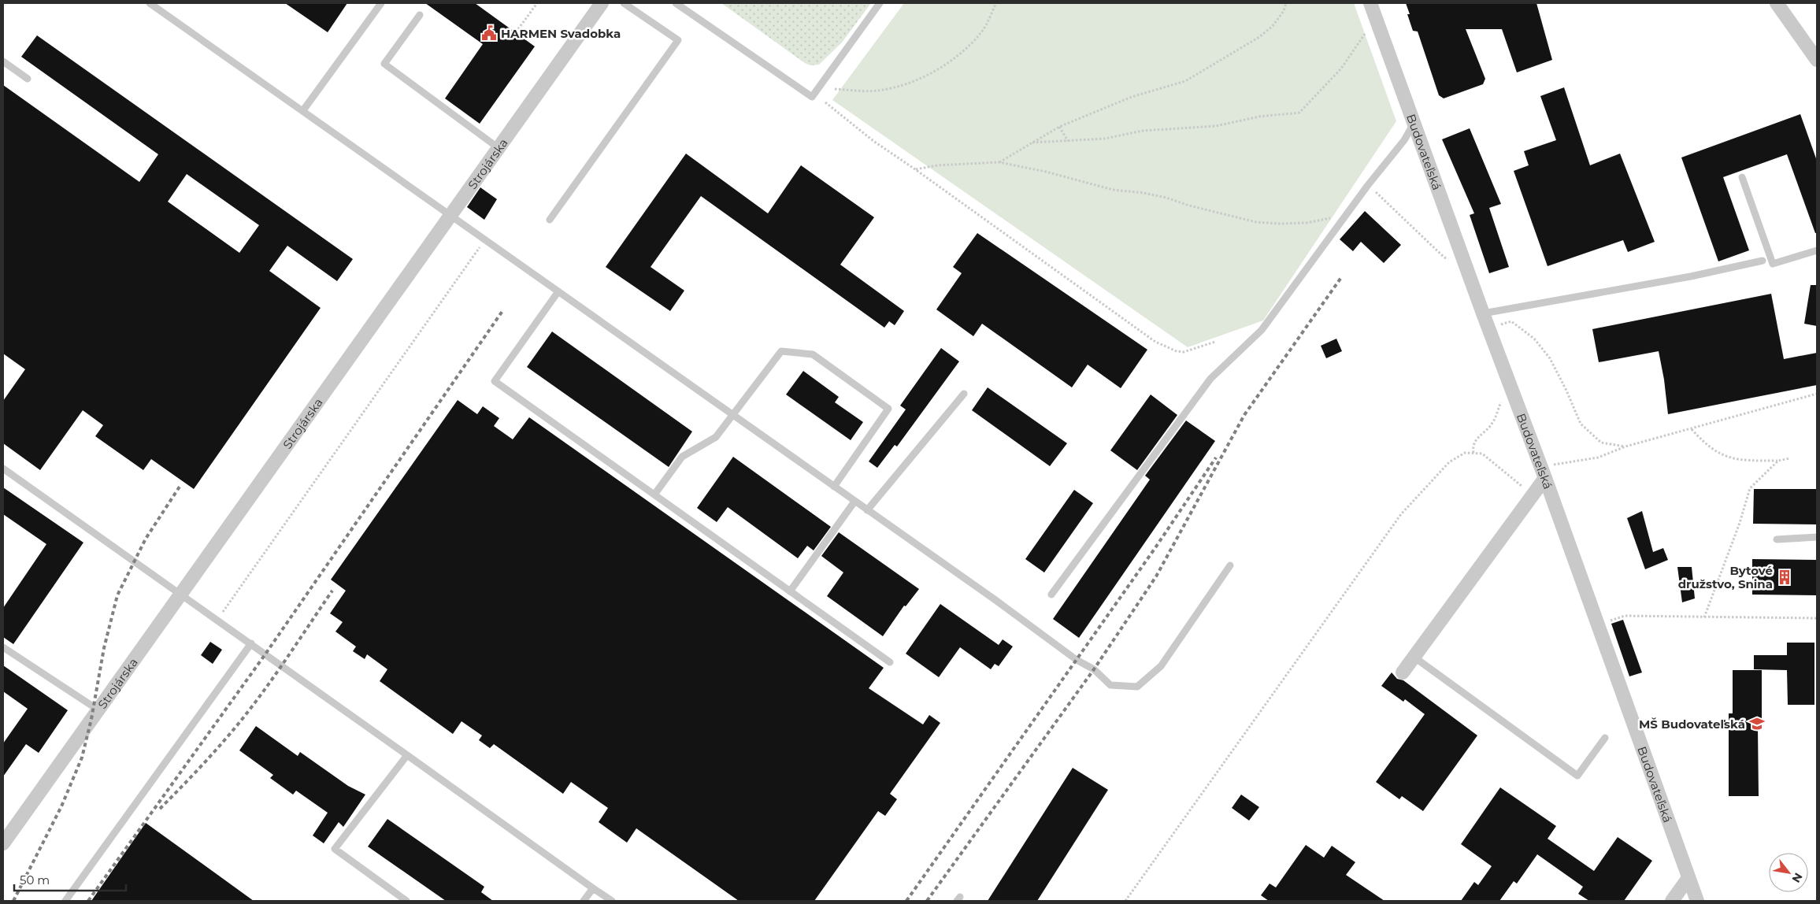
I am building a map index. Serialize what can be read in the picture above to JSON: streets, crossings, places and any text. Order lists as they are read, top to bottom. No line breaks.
{"streets":{"street":["Budovateľská","Strojárska"]},"places":{"public building":["HARMEN Svadobka"],"building":["Bytové družstvo, Snina"],"school or university":["MŠ Budovateľská"]},"scale_bar":"50 m","north":"bottom right"}
